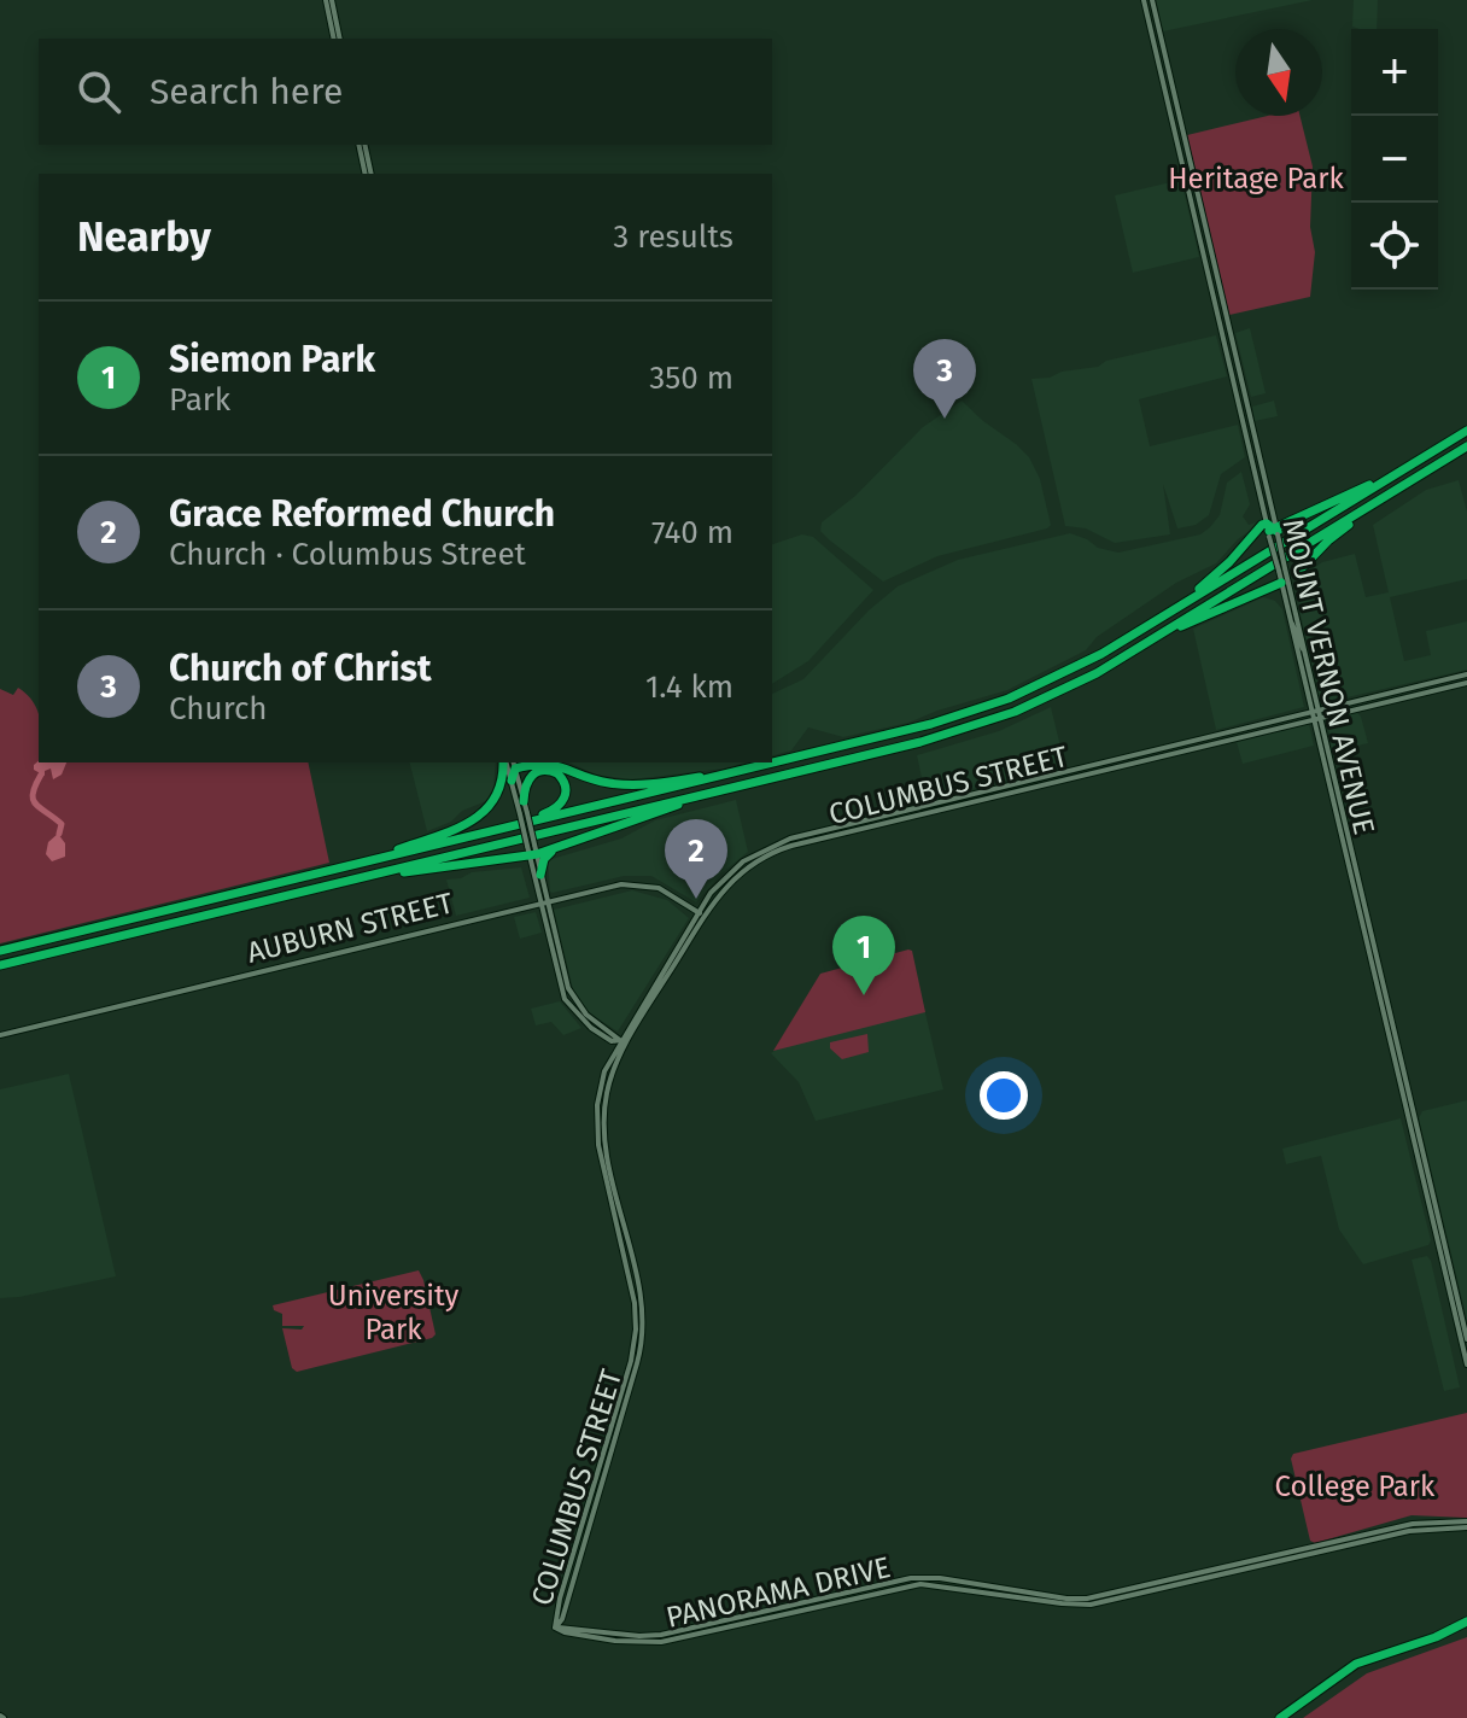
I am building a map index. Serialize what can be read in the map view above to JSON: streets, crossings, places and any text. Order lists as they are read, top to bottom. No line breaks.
{"streets":{"main road":["MOUNT VERNON AVENUE","COLUMBUS STREET","AUBURN STREET","PANORAMA DRIVE"]},"crossings":[["MOUNT VERNON AVENUE","COLUMBUS STREET"],["COLUMBUS STREET","AUBURN STREET"],["COLUMBUS STREET","PANORAMA DRIVE"]],"parks":["Heritage Park","University Park","College Park"],"north":"bottom","page":{"map_buttons":["+","−"],"search":"Search here","heading":["Nearby","3 results"],"list":[{"mark":"1","name":"Siemon Park","note":"Park","value":"350 m"},{"mark":"2","name":"Grace Reformed Church","note":"Church · Columbus Street","value":"740 m"},{"mark":"3","name":"Church of Christ","note":"Church","value":"1.4 km"}],"pins":["3","2","1"]}}
